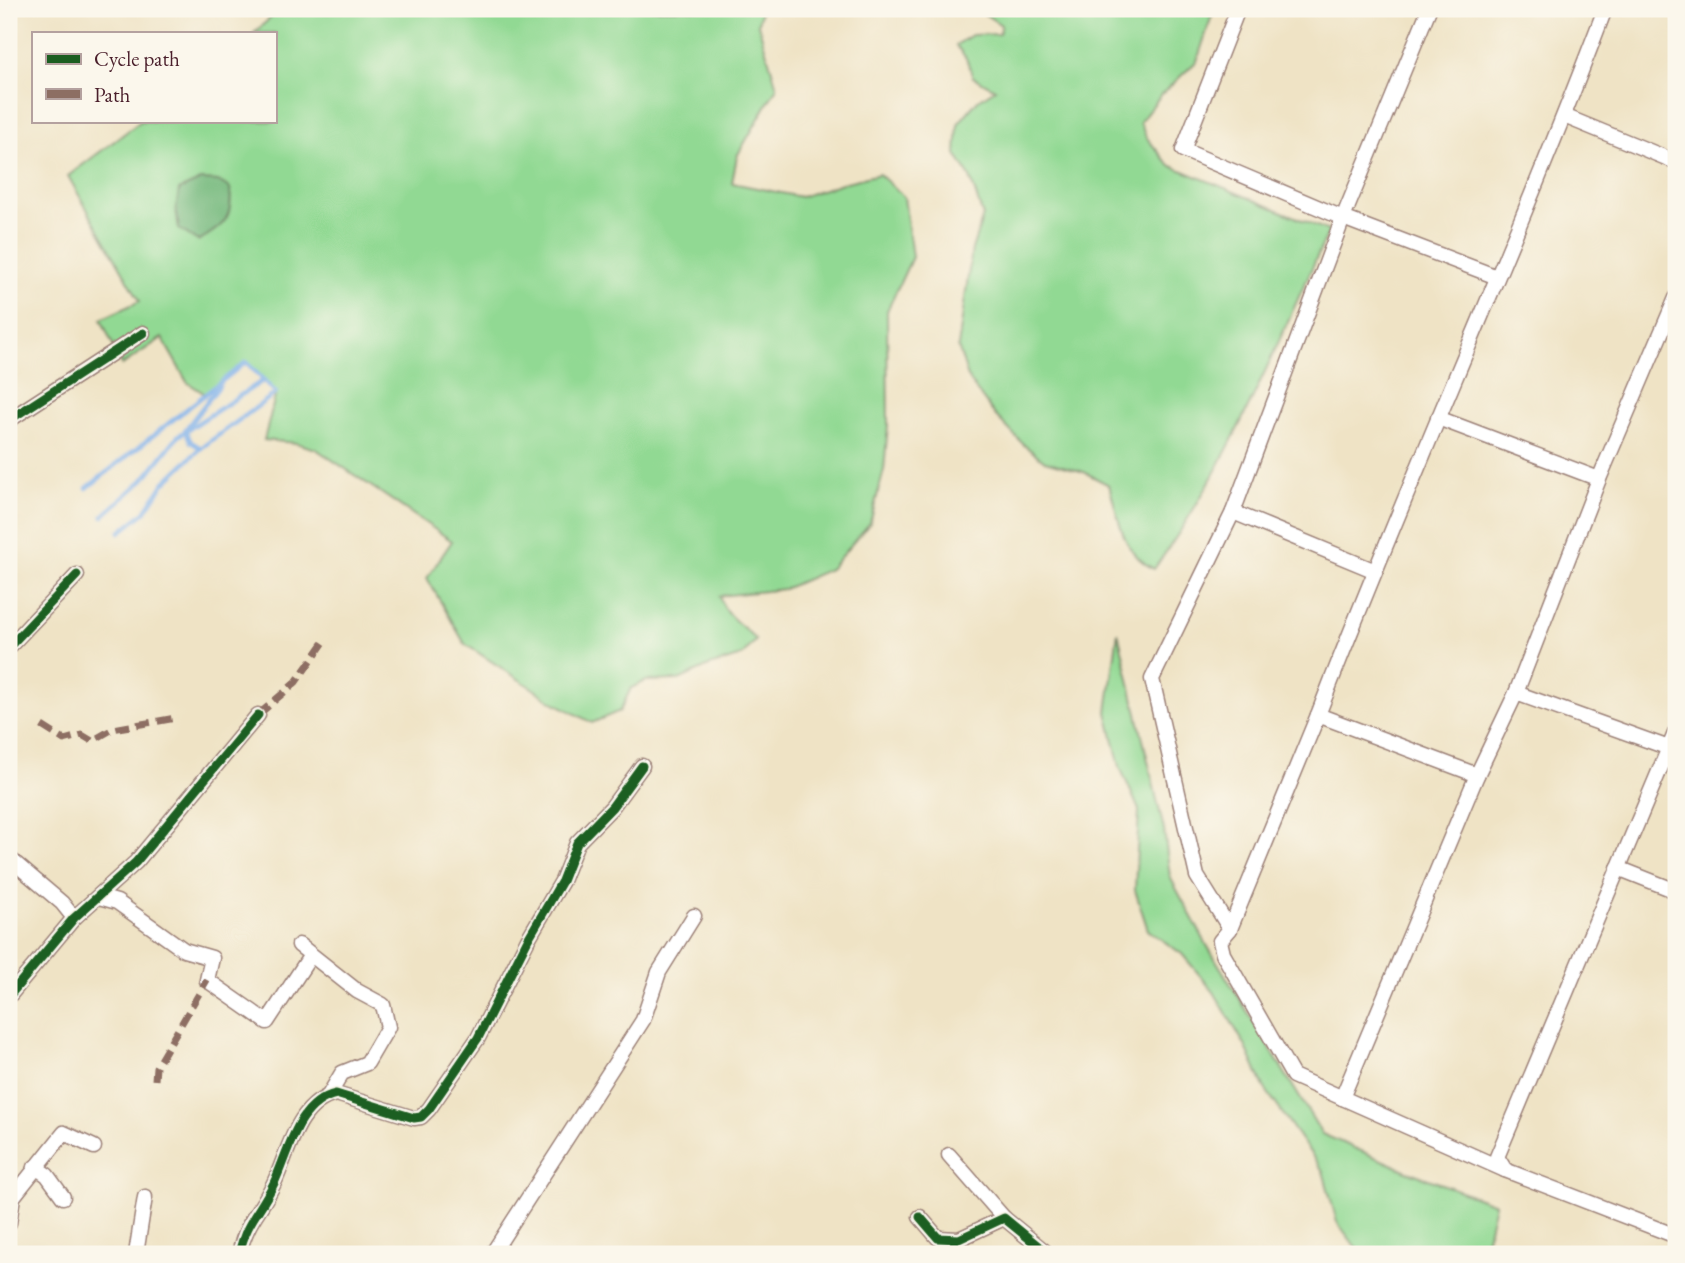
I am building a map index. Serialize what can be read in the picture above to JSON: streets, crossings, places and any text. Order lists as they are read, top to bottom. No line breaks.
{"legend":["Cycle path","Path"]}
